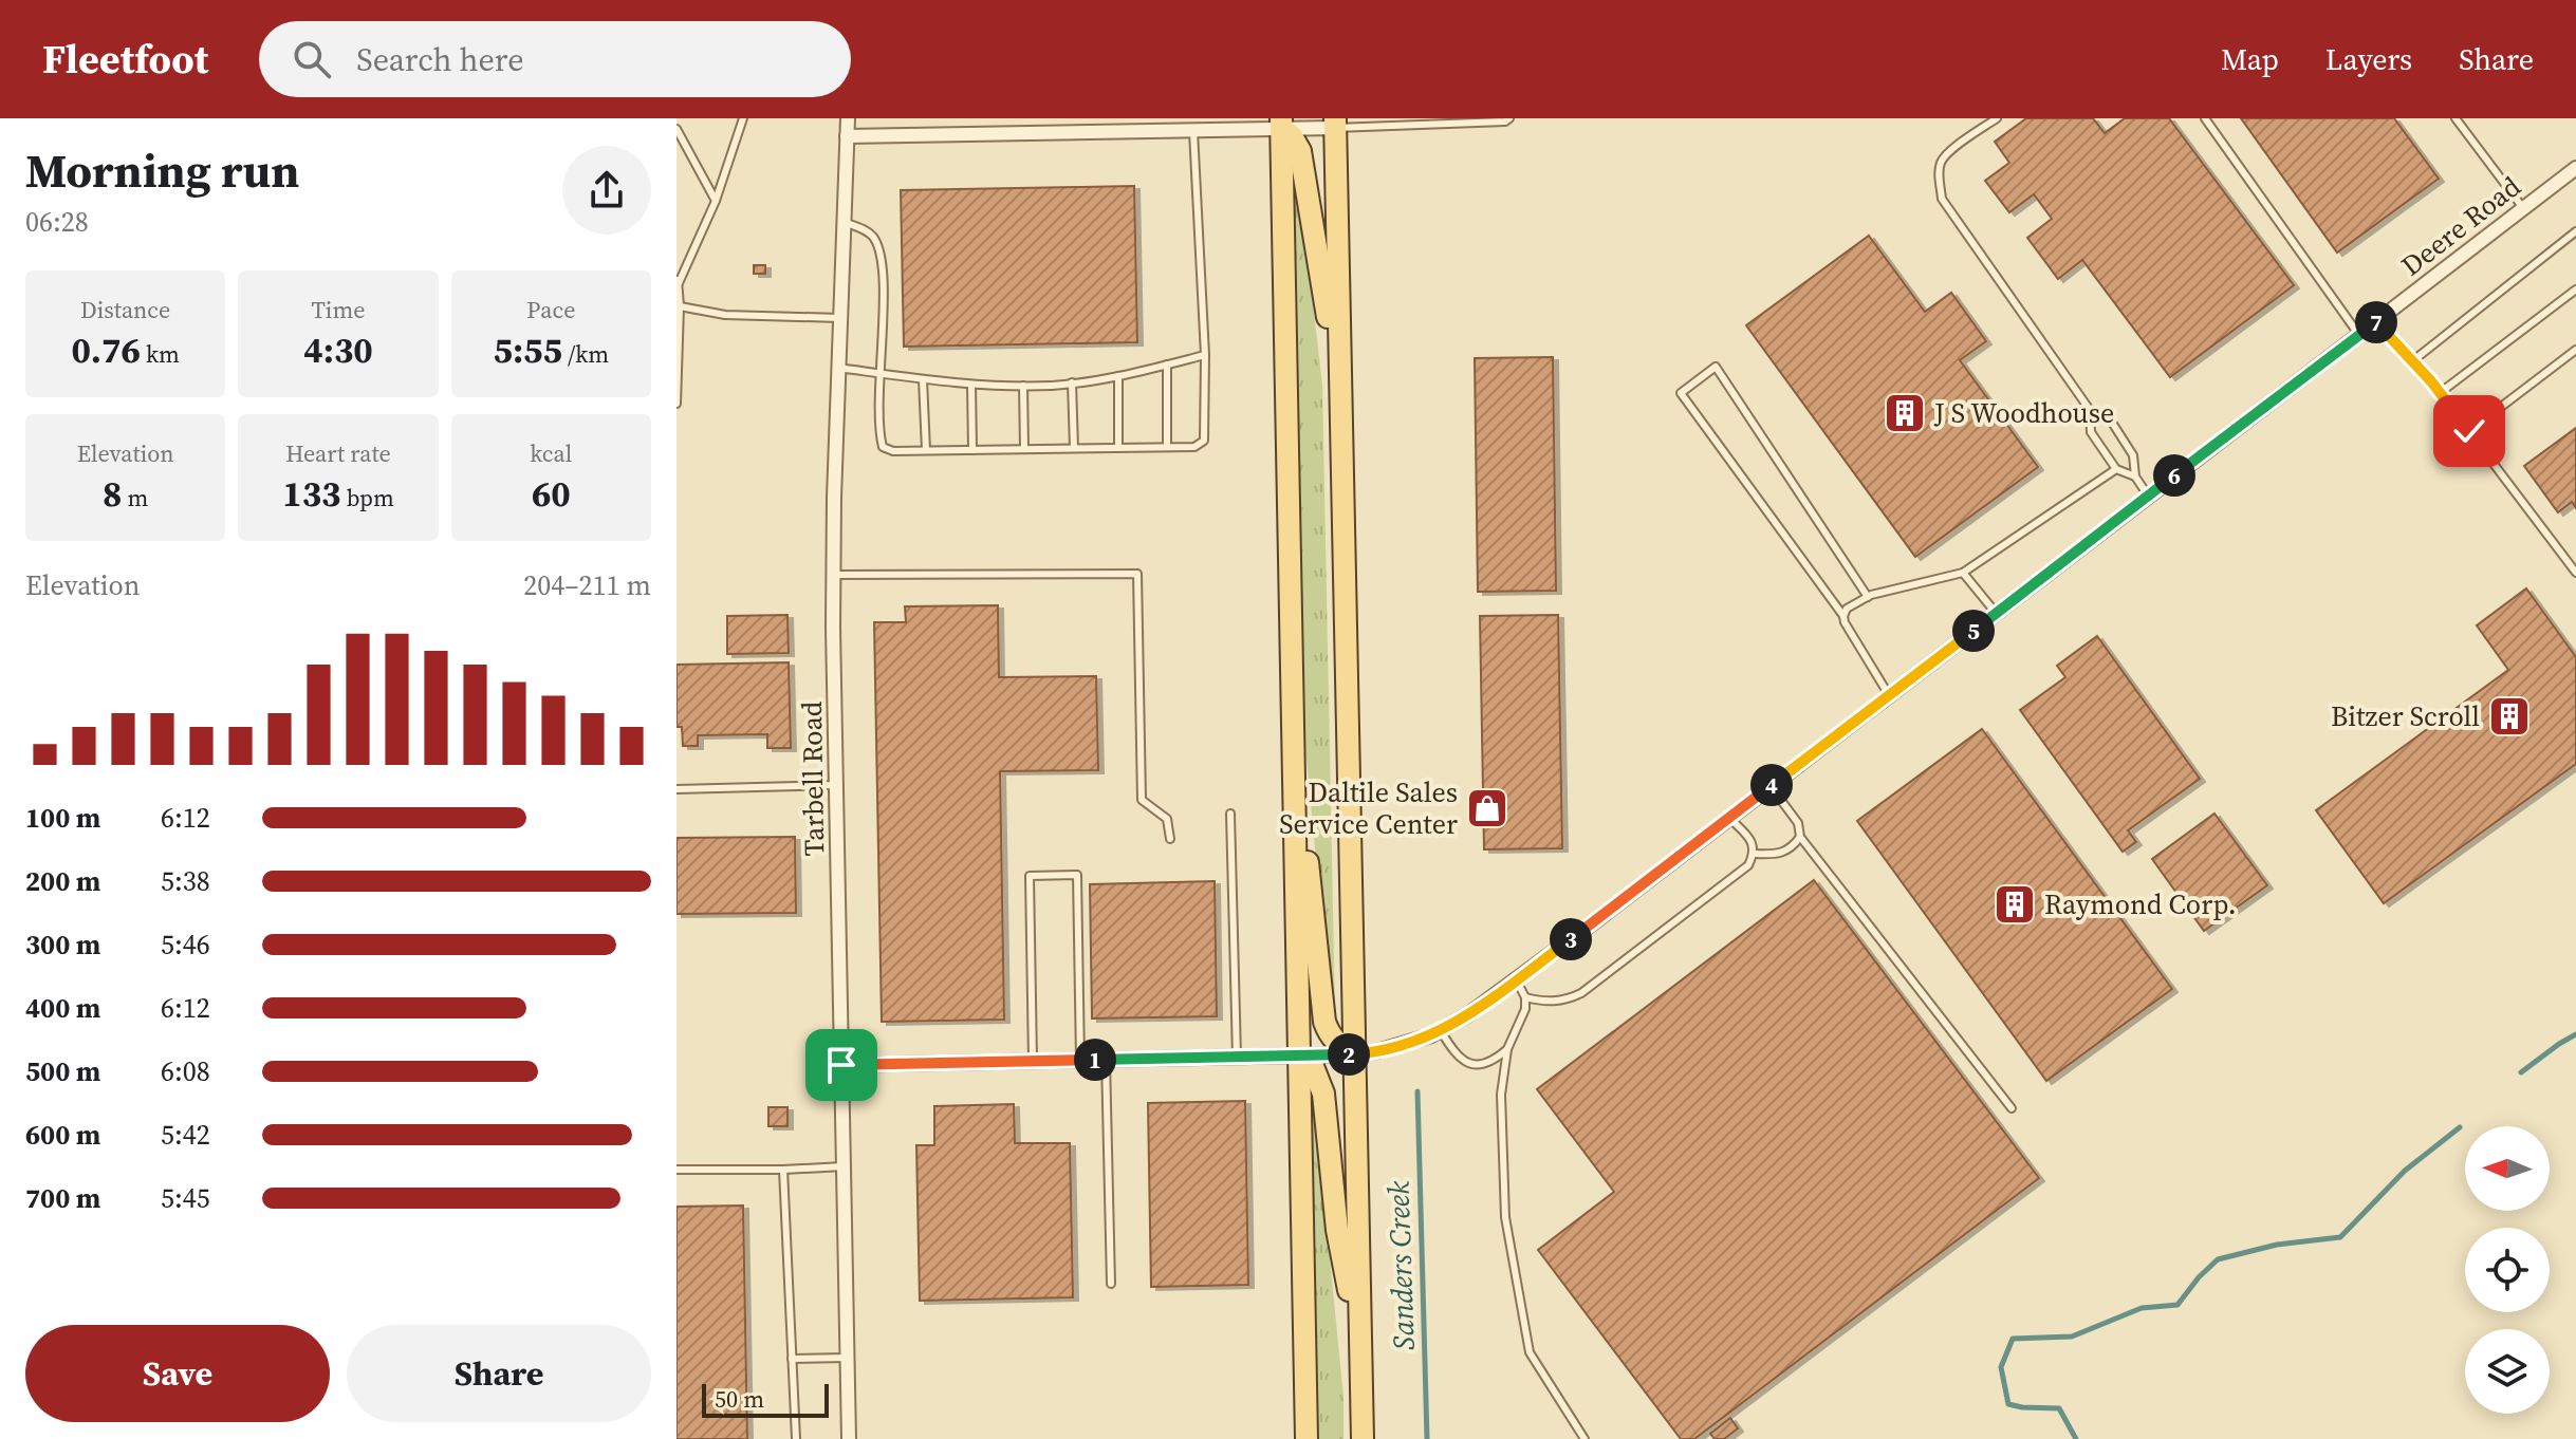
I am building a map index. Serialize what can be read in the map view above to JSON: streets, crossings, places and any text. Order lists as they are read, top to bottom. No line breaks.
{"streets":{"street":["Deere Road","Tarbell Road"]},"crossings":[["Deere Road","Tarbell Road"]],"water":["Sanders Creek"],"places":{"building":["J S Woodhouse","Bitzer Scroll","Raymond Corp."],"shop":["Daltile Sales Service Center"]},"scale_bar":"50 m","north":"left","page":{"header":"Fleetfoot","search":"Search here","nav":["Map","Layers","Share"],"heading":["Morning run","06:28"],"stats":[["Distance","0.76 km"],["Time","4:30"],["Pace","5:55 /km"],["Elevation","8 m"],["Heart rate","133 bpm"],["kcal","60"]],"pins":["7","6","5","4","3","2","1"],"chart":["Elevation","204–211 m"],"list":[{"name":"100 m","note":"6:12"},{"name":"200 m","note":"5:38"},{"name":"300 m","note":"5:46"},{"name":"400 m","note":"6:12"},{"name":"500 m","note":"6:08"},{"name":"600 m","note":"5:42"},{"name":"700 m","note":"5:45"}],"buttons":["Save","Share"],"scale":"50 m"}}
